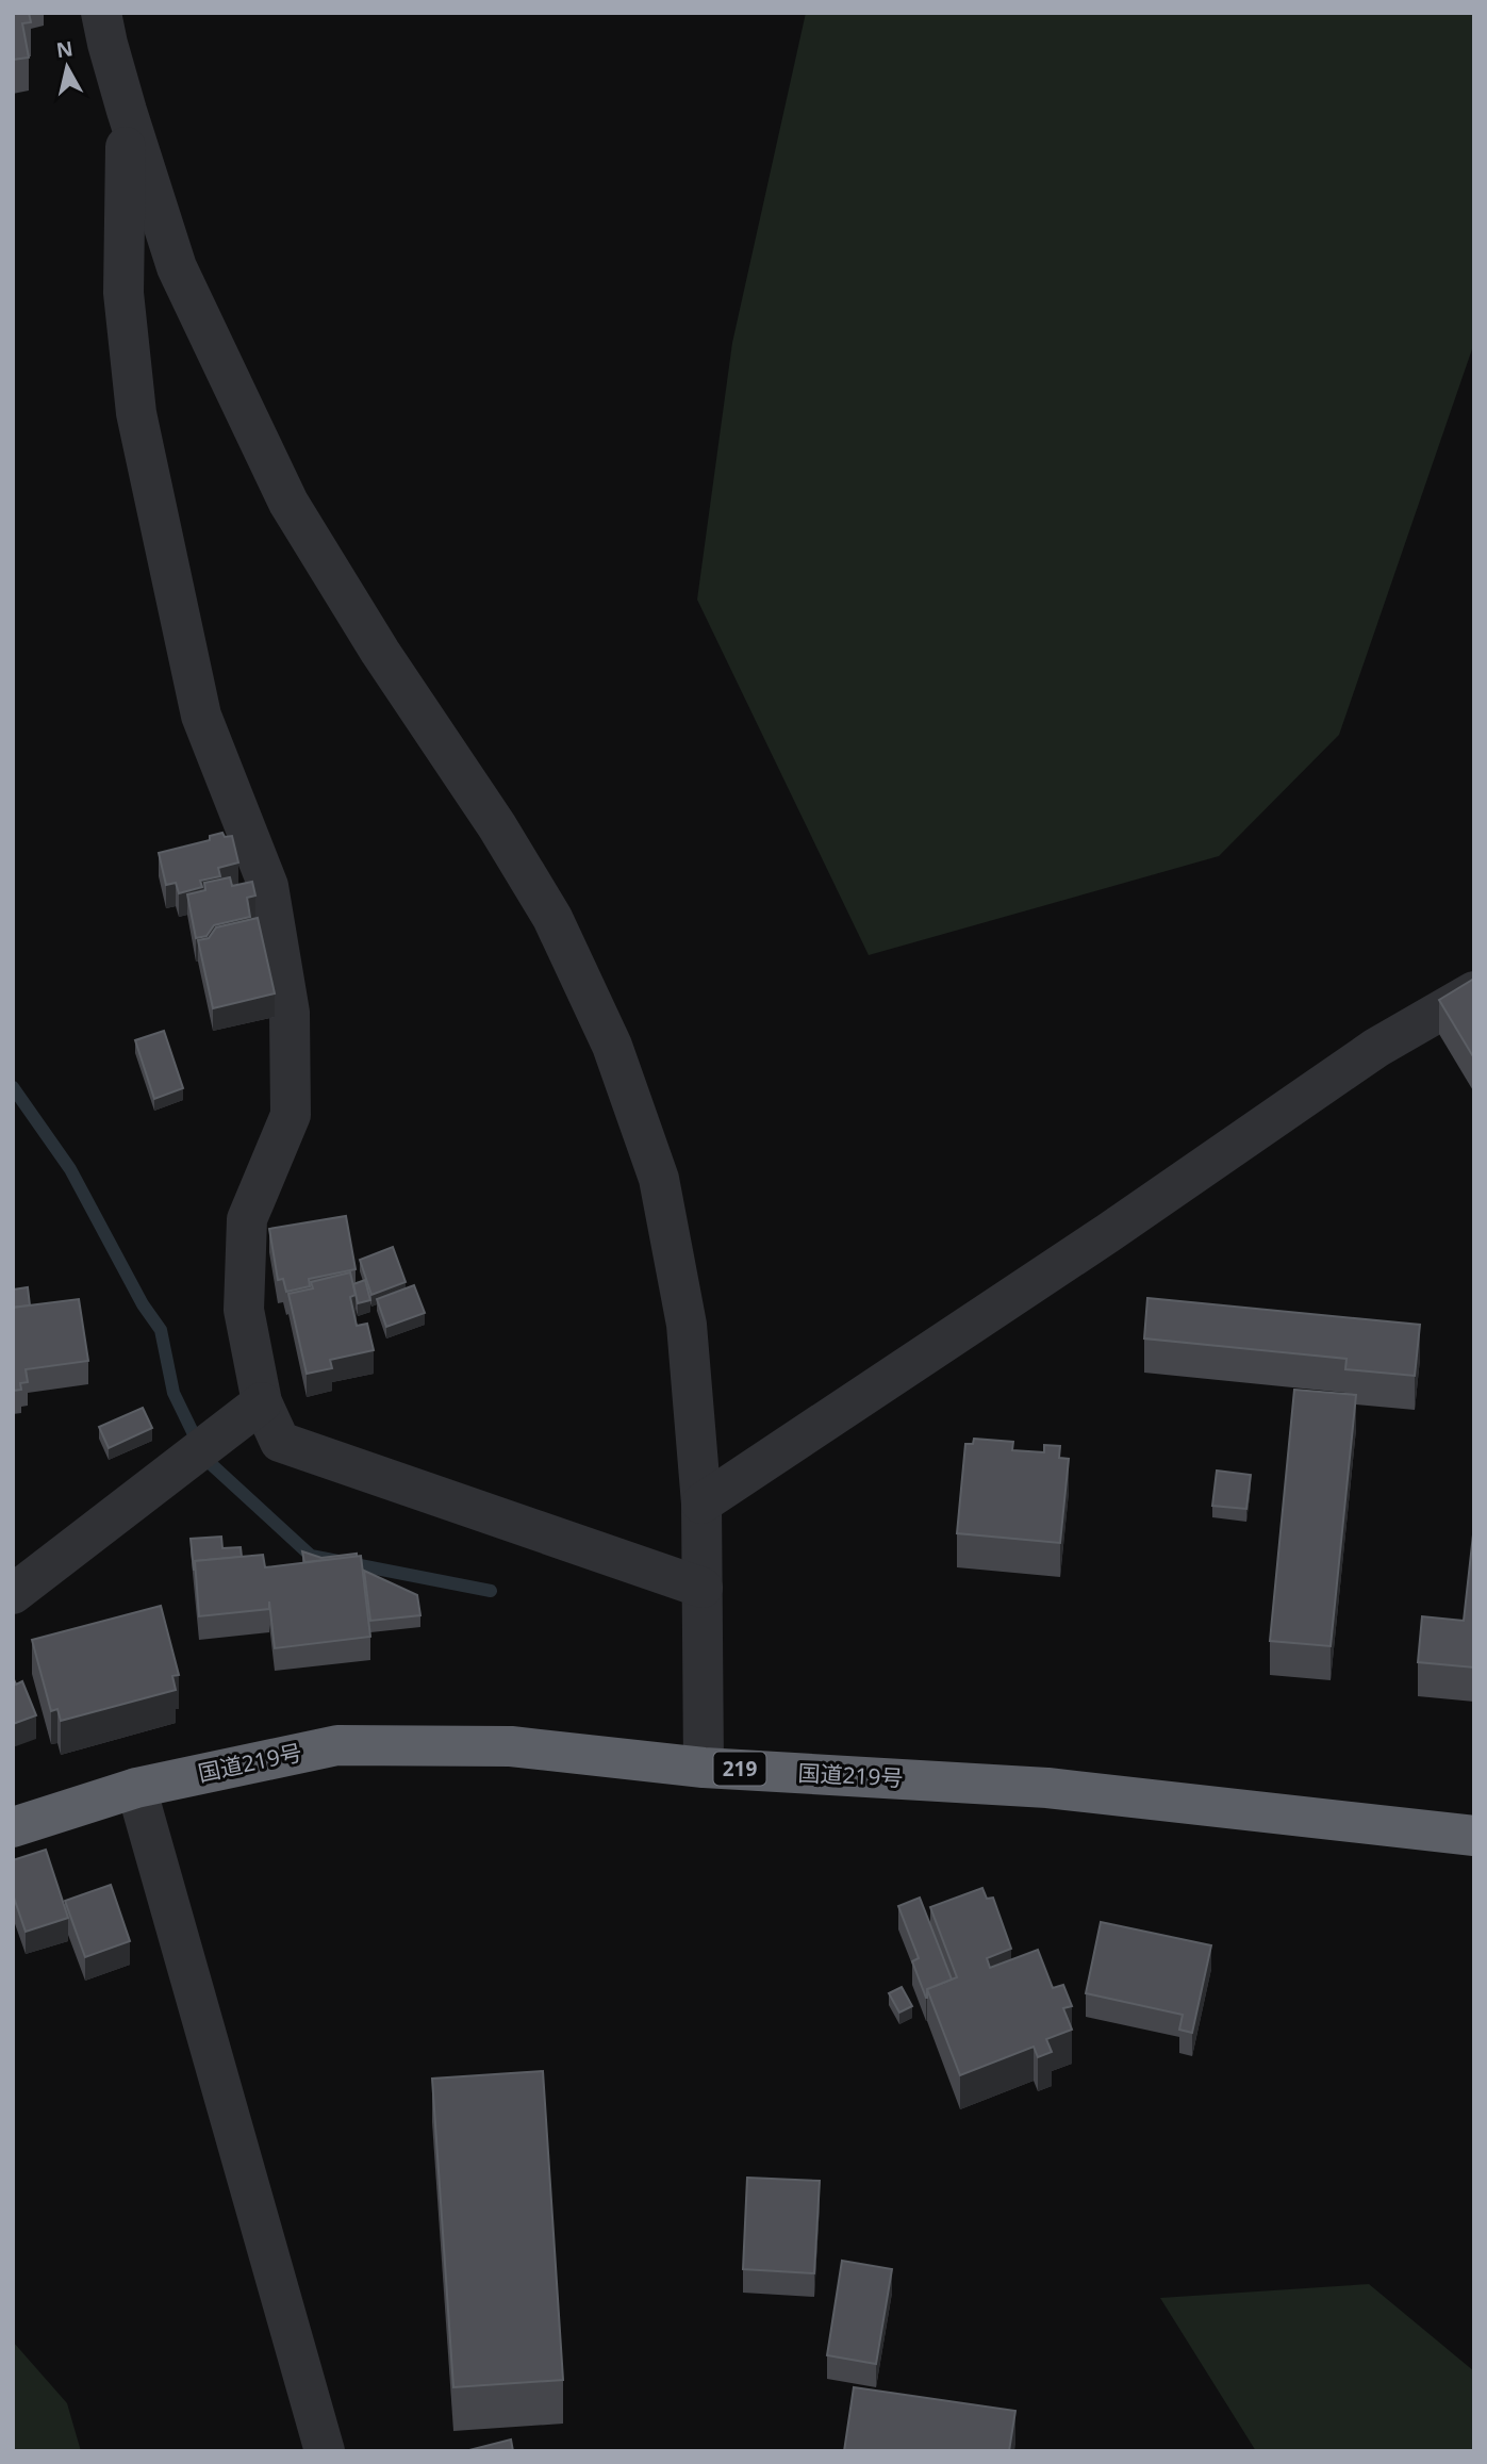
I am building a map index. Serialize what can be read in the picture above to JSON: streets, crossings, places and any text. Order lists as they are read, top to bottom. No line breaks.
{"streets":{"highway":["国道219号","219"]},"north":"top"}
